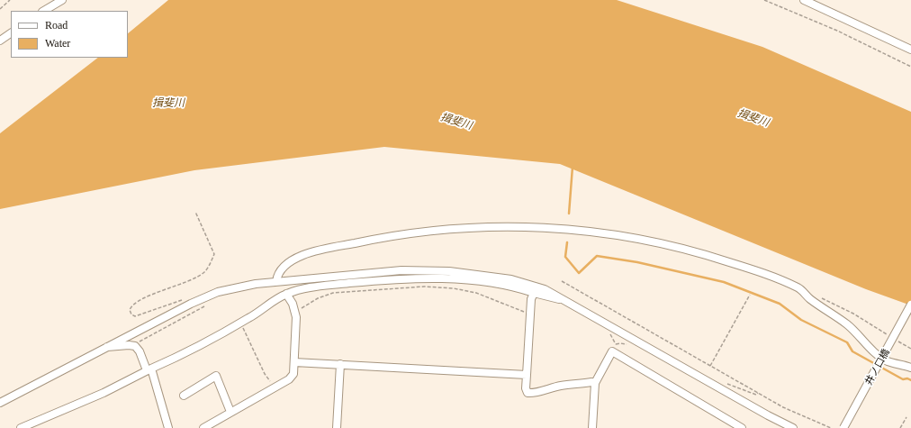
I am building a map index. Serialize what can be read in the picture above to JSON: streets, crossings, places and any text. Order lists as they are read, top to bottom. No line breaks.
{"streets":{"street":["井ノ口橋"]},"water":["揖斐川"],"legend":["Road","Water"]}
